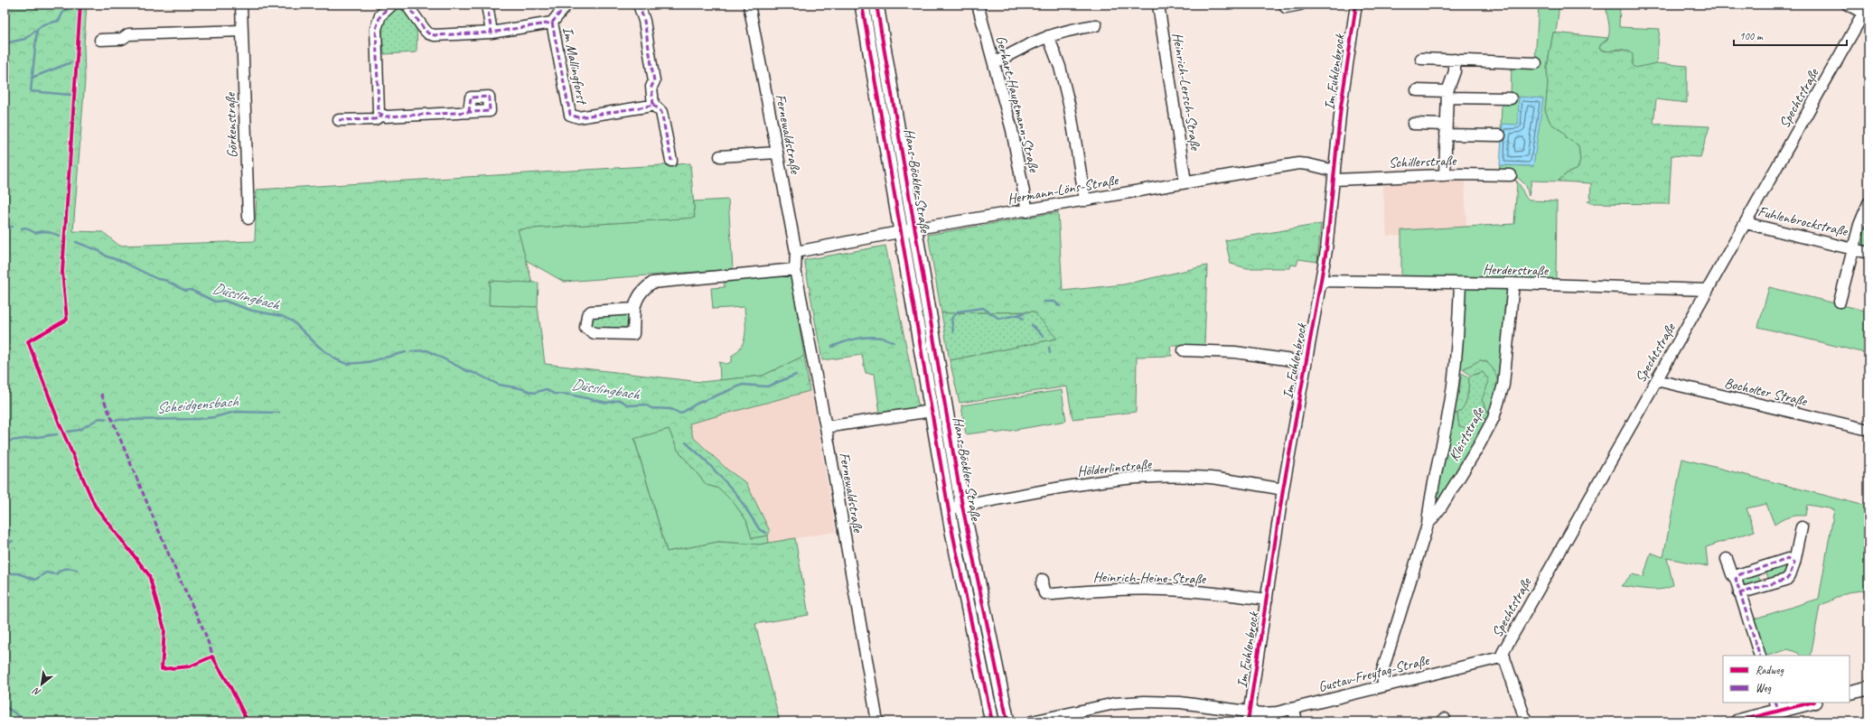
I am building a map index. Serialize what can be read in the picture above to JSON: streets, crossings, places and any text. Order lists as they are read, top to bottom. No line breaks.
{"streets":{"main road":["Hans-Böckler-Straße"],"street":["Im Mallingforst","Im Fuhlenbrock","Heinrich-Lersch-Straße","Spechtstraße","Gerhart-Hauptmann-Straße","Görkenstraße","Fernewaldstraße","Schillerstraße","Hermann-Löns-Straße","Fuhlenbrockstraße","Herderstraße","Bocholter Straße","Kleiststraße","Hölderlinstraße","Heinrich-Heine-Straße","Gustav-Freytag-Straße"]},"crossings":[["Im Fuhlenbrock","Schillerstraße"],["Im Fuhlenbrock","Hermann-Löns-Straße"],["Im Fuhlenbrock","Herderstraße"],["Im Fuhlenbrock","Hölderlinstraße"],["Im Fuhlenbrock","Heinrich-Heine-Straße"],["Im Fuhlenbrock","Gustav-Freytag-Straße"],["Heinrich-Lersch-Straße","Hermann-Löns-Straße"],["Spechtstraße","Fuhlenbrockstraße"],["Spechtstraße","Herderstraße"],["Spechtstraße","Bocholter Straße"],["Spechtstraße","Gustav-Freytag-Straße"],["Gerhart-Hauptmann-Straße","Hermann-Löns-Straße"],["Fernewaldstraße","Hans-Böckler-Straße"],["Fernewaldstraße","Hermann-Löns-Straße"],["Schillerstraße","Hermann-Löns-Straße"],["Hans-Böckler-Straße","Hermann-Löns-Straße"],["Hans-Böckler-Straße","Hölderlinstraße"],["Herderstraße","Kleiststraße"],["Kleiststraße","Gustav-Freytag-Straße"]],"water":["Düsslingbach","Scheidgensbach"],"legend":["Radweg","Weg"],"scale_bar":"100 m","north":"bottom left"}
